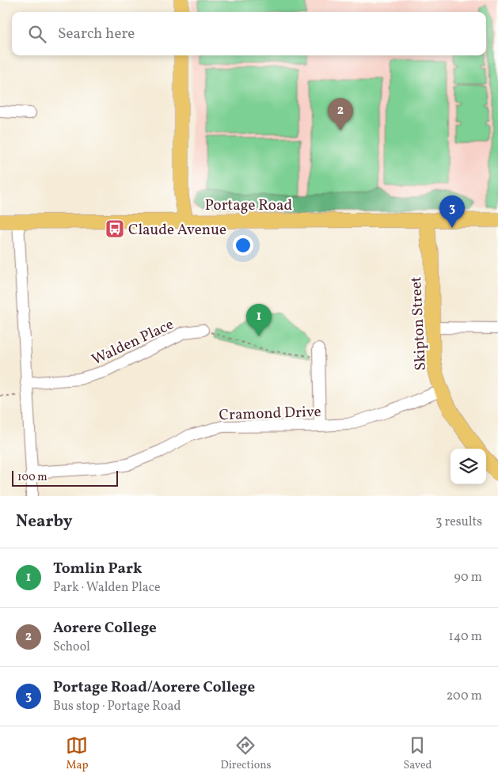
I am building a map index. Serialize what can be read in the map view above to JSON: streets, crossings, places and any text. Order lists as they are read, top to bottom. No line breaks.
{"streets":{"main road":["Portage Road","Skipton Street"],"street":["Walden Place","Cramond Drive"]},"crossings":[["Portage Road","Skipton Street"],["Skipton Street","Cramond Drive"]],"places":{"bus stop":["Claude Avenue"]},"scale_bar":"100 m","page":{"search":"Search here","pins":["2","3","1"],"scale":"100 m","heading":["Nearby","3 results"],"list":[{"mark":"1","name":"Tomlin Park","note":"Park · Walden Place","value":"90 m"},{"mark":"2","name":"Aorere College","note":"School","value":"140 m"},{"mark":"3","name":"Portage Road/Aorere College","note":"Bus stop · Portage Road","value":"200 m"}],"nav":["Map","Directions","Saved"]}}
